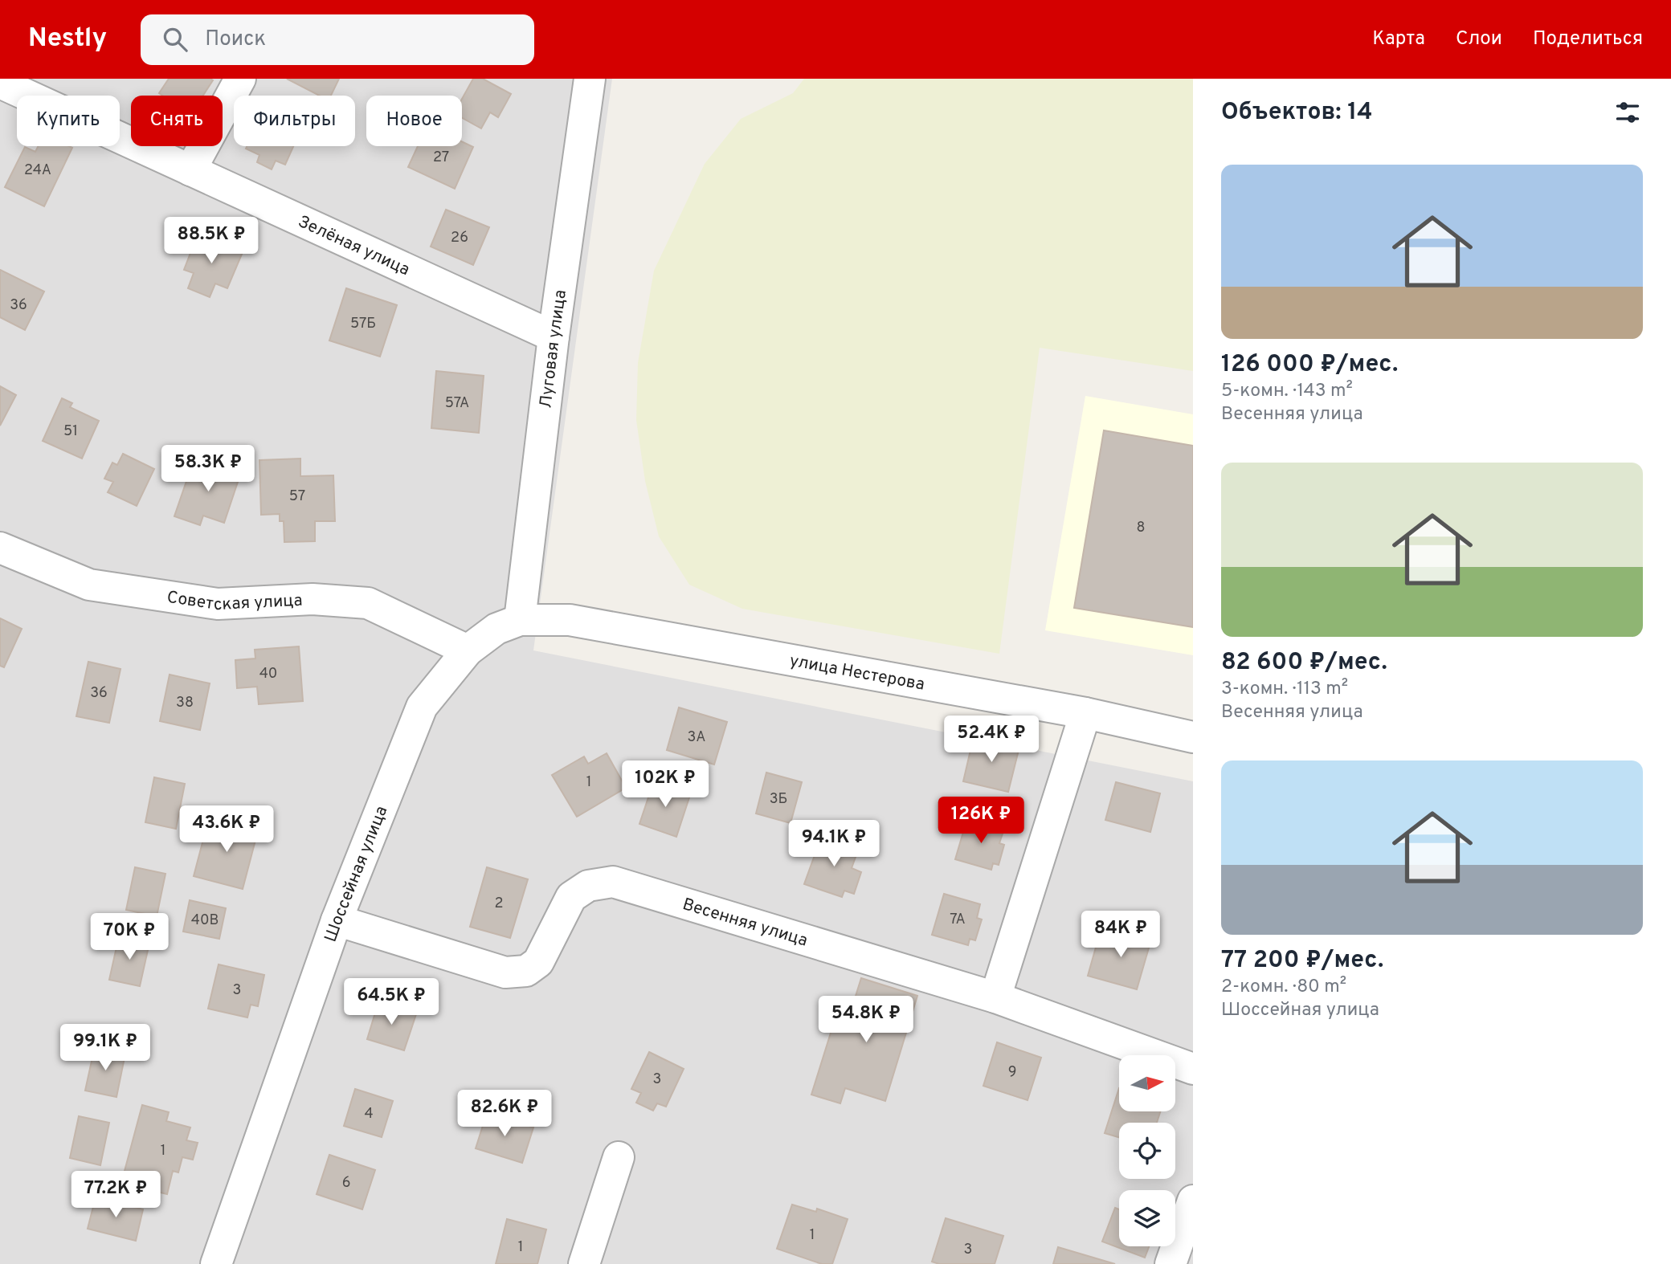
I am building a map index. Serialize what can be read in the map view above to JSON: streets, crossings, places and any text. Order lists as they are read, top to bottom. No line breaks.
{"streets":{"street":["Зелёная улица","Луговая улица","Советская улица","улица Нестерова","Шоссейная улица","Весенняя улица"]},"crossings":[["Зелёная улица","Луговая улица"],["Луговая улица","улица Нестерова"],["Луговая улица","Шоссейная улица"],["Советская улица","Шоссейная улица"],["улица Нестерова","Шоссейная улица"],["Шоссейная улица","Весенняя улица"]],"house_numbers":["27","24А","26","36","57Б","57А","51","57","8","40","36","38","3А","1","3Б","2","7А","40В","3","9","3","4","1","6","1","1","3"],"north":"right","page":{"header":"Nestly","search":"Поиск","nav":["Карта","Слои","Поделиться"],"heading":"Объектов: 14","chip":["Купить","Снять","Фильтры","Новое"],"list":[{"name":"126 000 ₽/мес.","note":"5-комн. · 143 m² · Весенняя улица"},{"name":"82 600 ₽/мес.","note":"3-комн. · 113 m² · Весенняя улица"},{"name":"77 200 ₽/мес.","note":"2-комн. · 80 m² · Шоссейная улица"}],"price":["88.5K ₽","58.3K ₽","52.4K ₽","102K ₽","126K ₽","43.6K ₽","94.1K ₽","84K ₽","70K ₽","64.5K ₽","54.8K ₽","99.1K ₽","82.6K ₽","77.2K ₽"]}}
